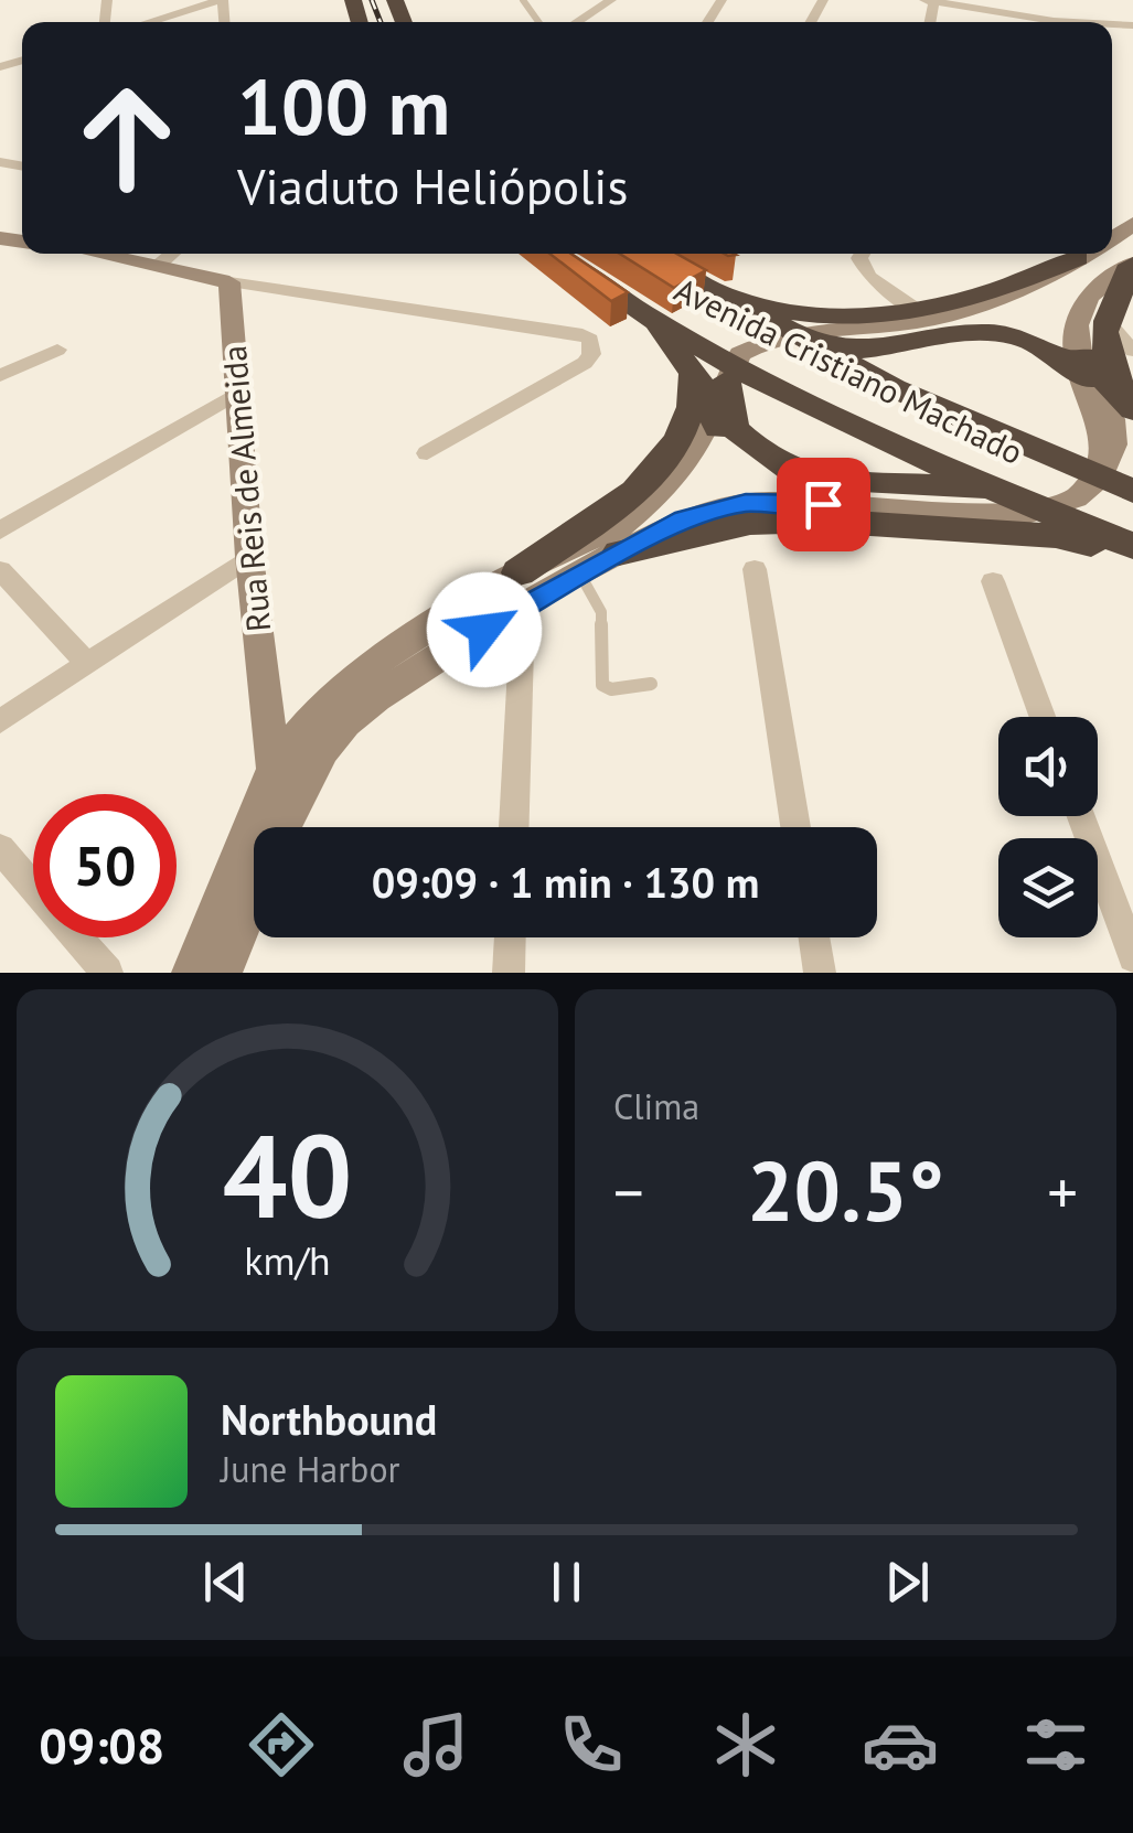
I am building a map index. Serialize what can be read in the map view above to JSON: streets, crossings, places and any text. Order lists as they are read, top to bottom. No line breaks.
{"streets":{"highway":["Avenida Cristiano Machado"],"main road":["Rua Reis de Almeida"]},"page":{"turn":["100 m","Viaduto Heliópolis"],"limit":"50","trip":"09:09 · 1 min · 130 m","tile":"Clima","heat":["−","20.5°","+"],"song":["Northbound","June Harbor"],"tabs":"09:08","gauge":["40","km/h"]}}
